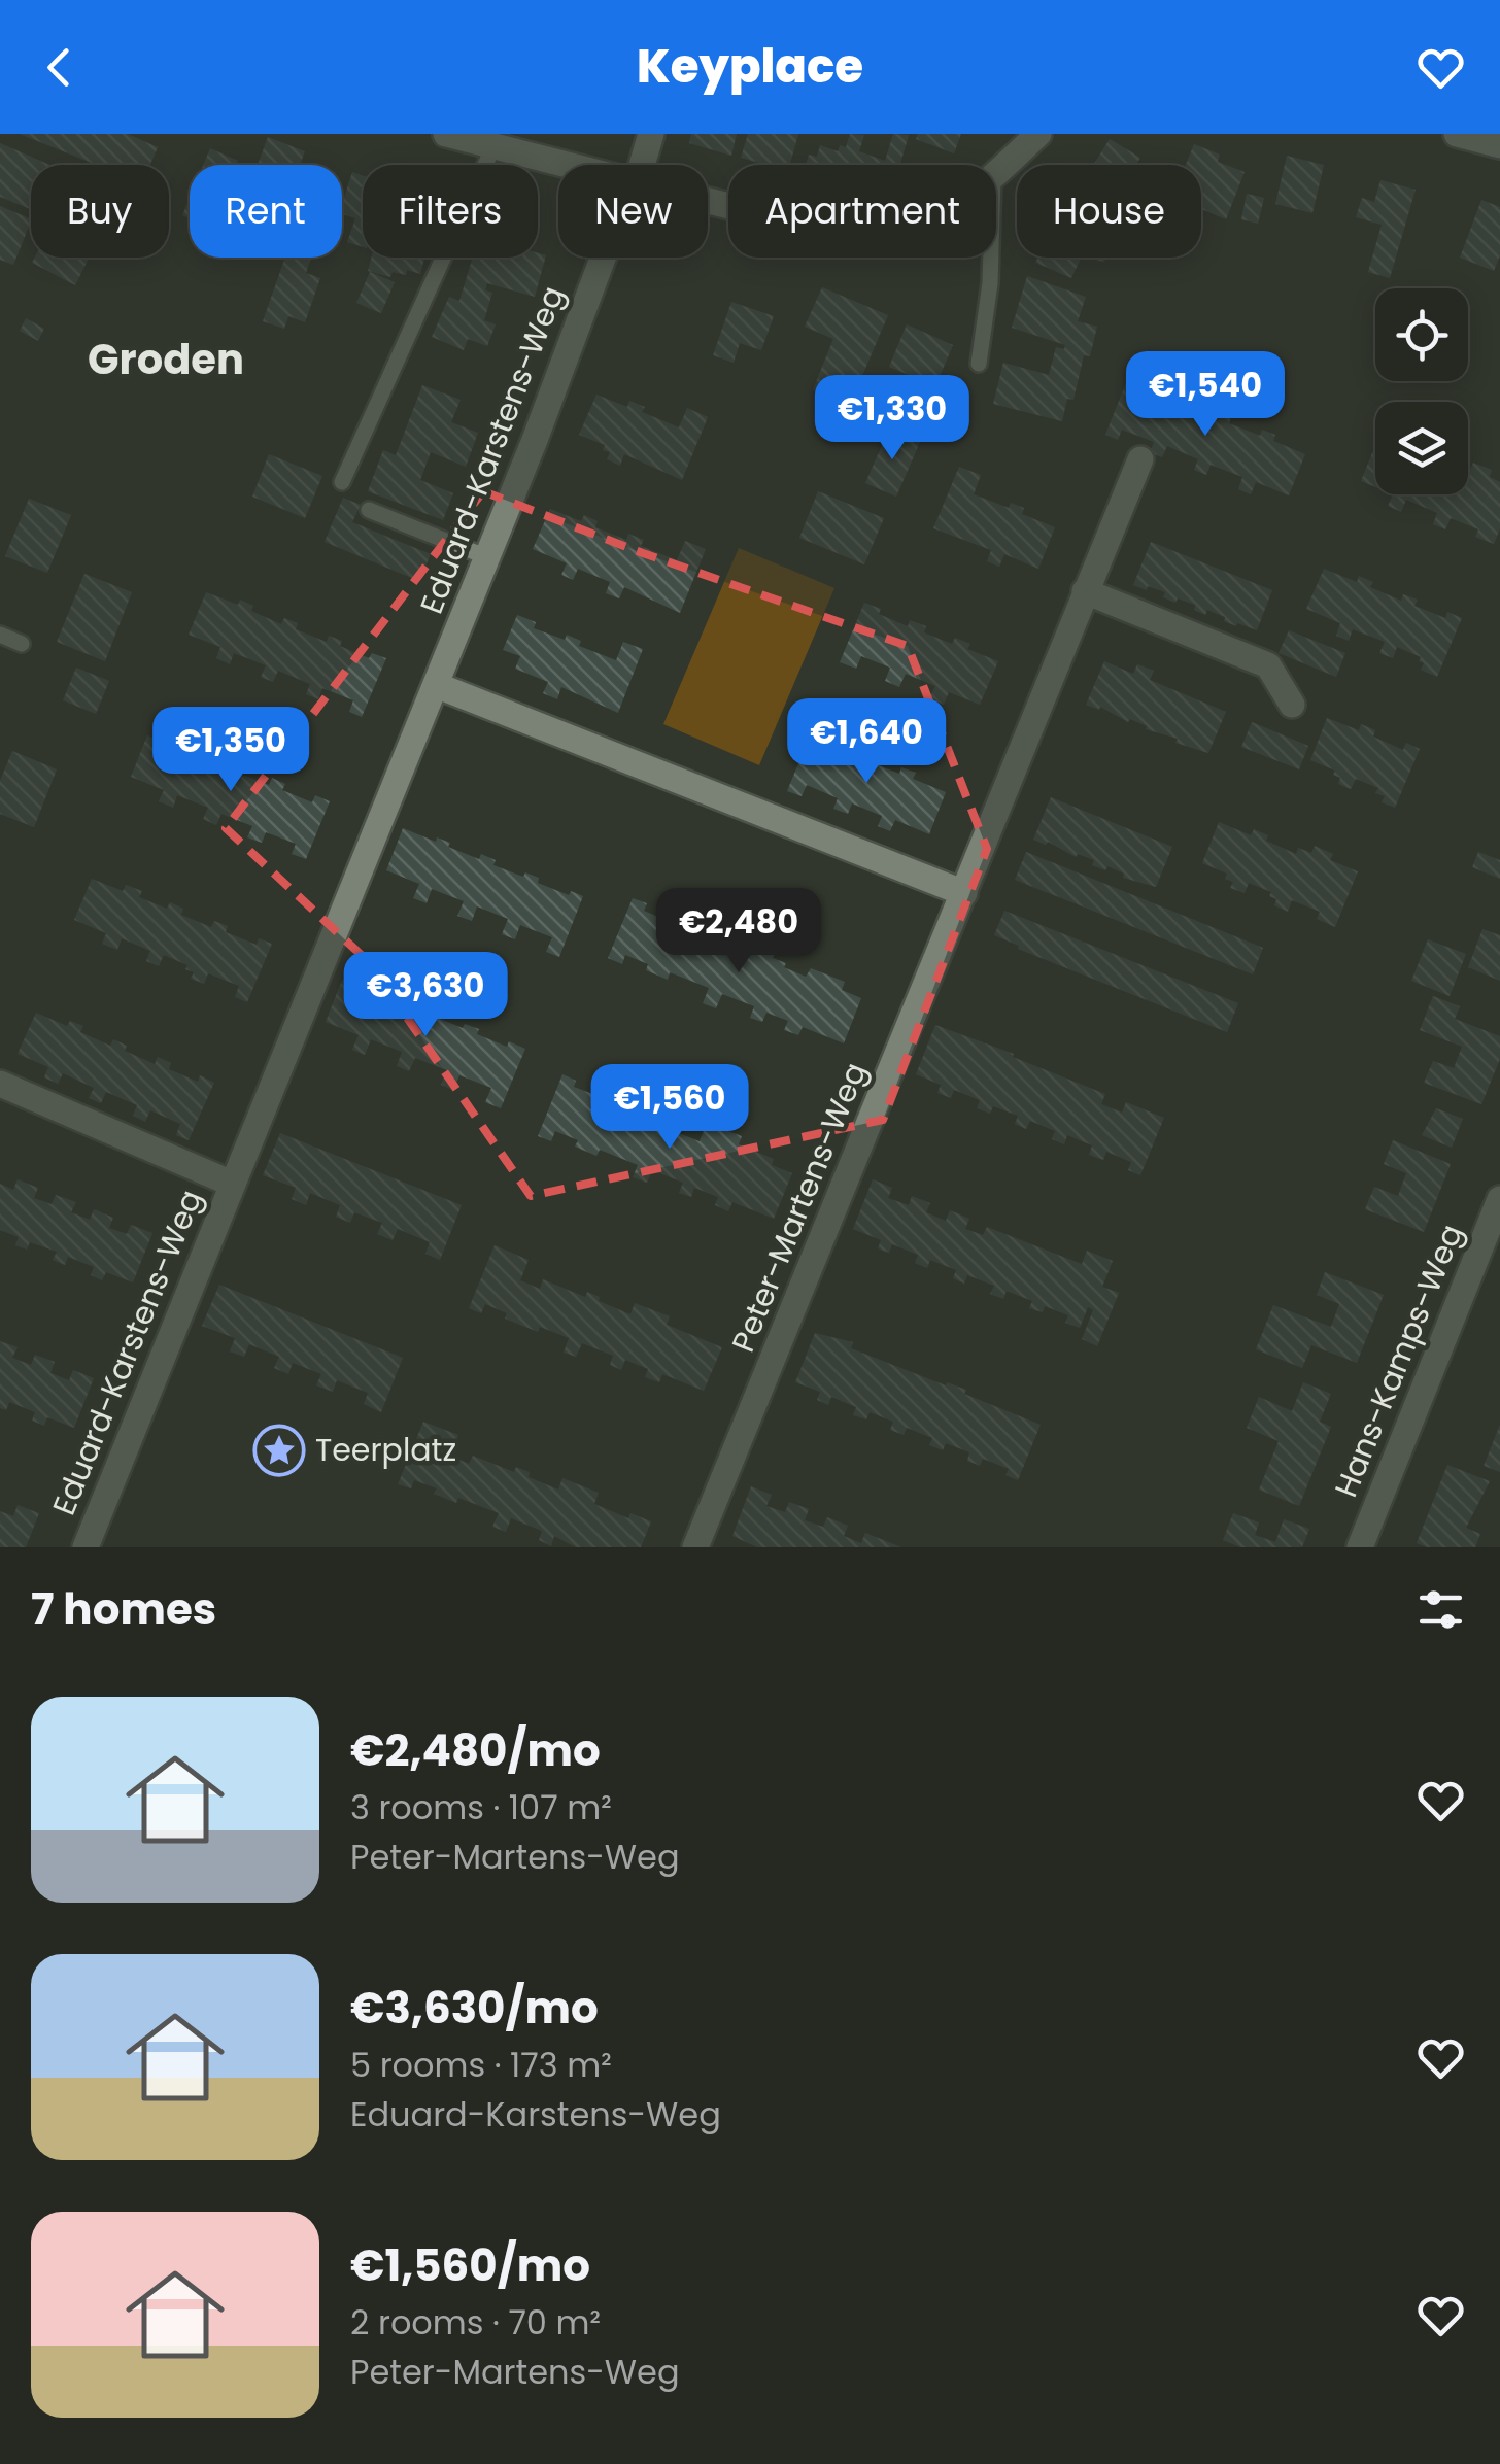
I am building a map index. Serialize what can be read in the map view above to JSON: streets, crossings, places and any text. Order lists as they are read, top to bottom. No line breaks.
{"streets":{"street":["Eduard-Karstens-Weg","Peter-Martens-Weg","Hans-Kamps-Weg"]},"districts":["Groden"],"places":{"place":["Teerplatz"]},"page":{"header":"Keyplace","chip":["Buy","Rent","Filters","New","Apartment","House"],"price":["€1,540","€1,330","€1,640","€1,350","€2,480","€3,630","€1,560"],"heading":"7 homes","list":[{"name":"€2,480/mo","note":"3 rooms · 107 m² · Peter-Martens-Weg"},{"name":"€3,630/mo","note":"5 rooms · 173 m² · Eduard-Karstens-Weg"},{"name":"€1,560/mo","note":"2 rooms · 70 m² · Peter-Martens-Weg"}]}}
